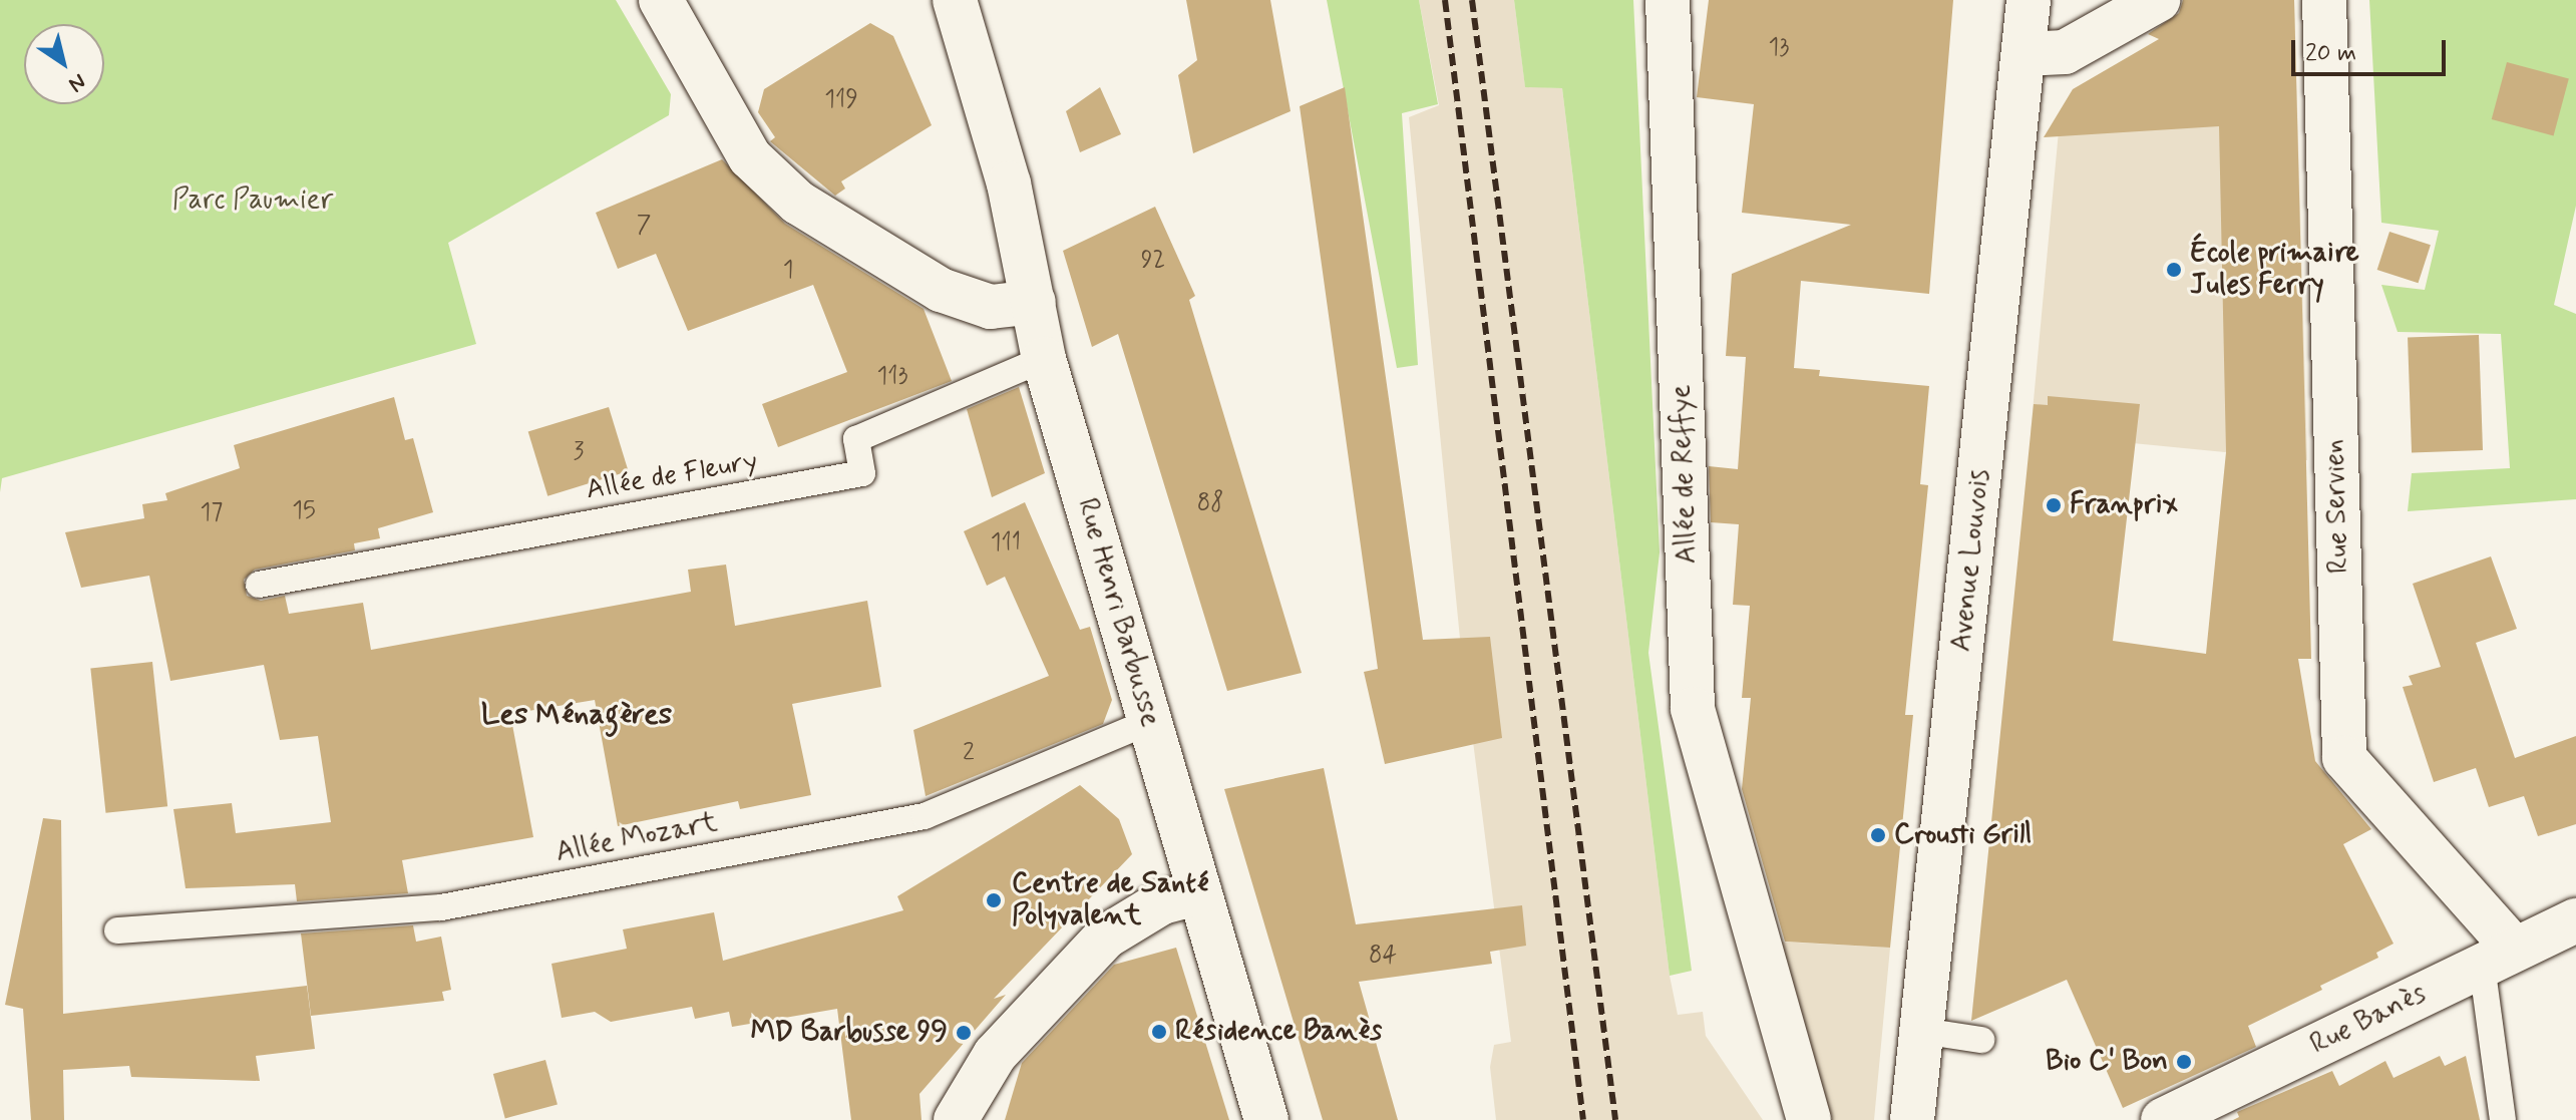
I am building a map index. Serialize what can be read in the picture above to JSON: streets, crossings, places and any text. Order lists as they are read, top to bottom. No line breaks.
{"streets":{"street":["Allée de Reffye","Rue Servien","Avenue Louvois","Rue Henri Barbusse","Rue Banès"],"lane":["Allée de Fleury","Allée Mozart"]},"crossings":[["Allée de Fleury","Rue Henri Barbusse"],["Rue Servien","Rue Banès"],["Rue Henri Barbusse","Allée Mozart"]],"districts":["Les Ménagères"],"parks":["Parc Paumier"],"places":["École primaire Jules Ferry","Franprix","Crousti Grill","Centre de Santé Polyvalent","Résidence Banès","MD Barbusse 99","Bio C' Bon"],"house_numbers":["13","119","7","92","1","113","3","88","15","17","111","2","84"],"scale_bar":"20 m","north":"bottom right"}
